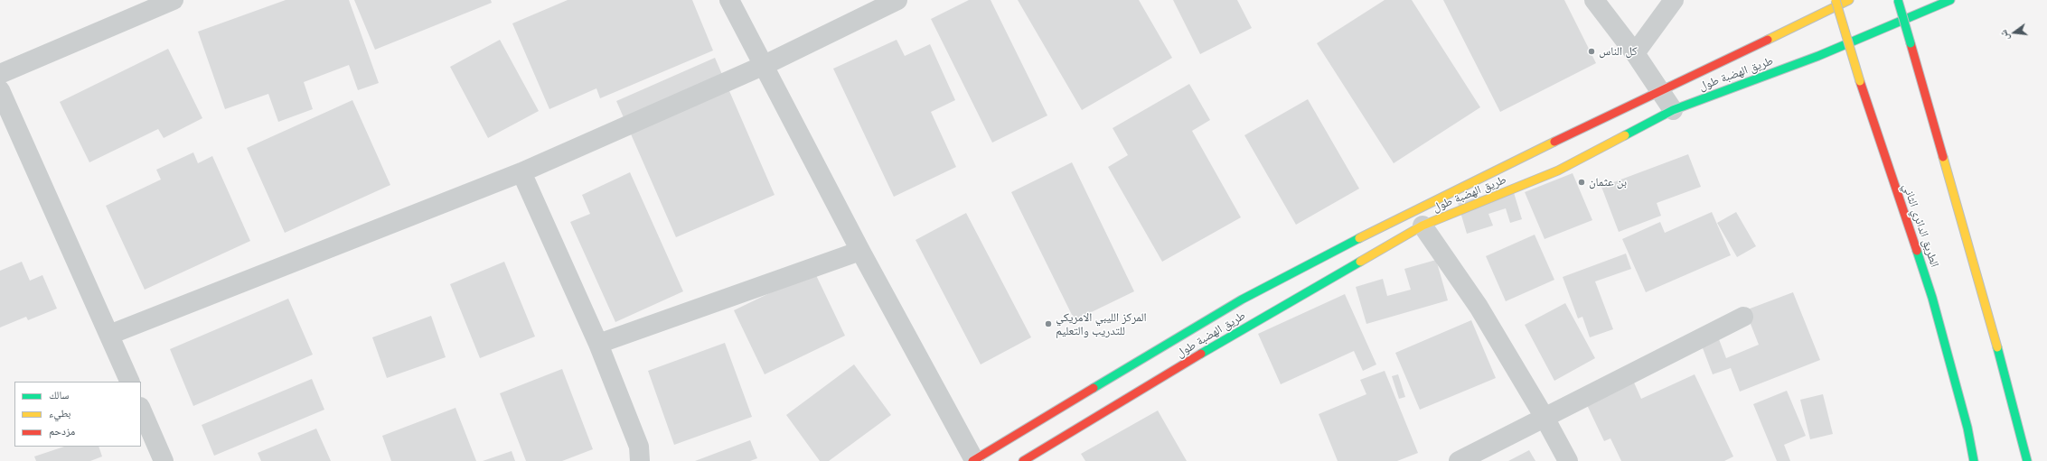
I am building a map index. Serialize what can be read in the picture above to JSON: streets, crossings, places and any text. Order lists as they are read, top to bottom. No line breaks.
{"streets":{"highway":["طريق الهضبة طول","الطريق الدائري الثاني"]},"places":["كل الناس","بن عثمان","المركز الليبي الامريكي للتدريب والتعليم"],"legend":["سالك","بطيء","مزدحم"],"north":"left"}
